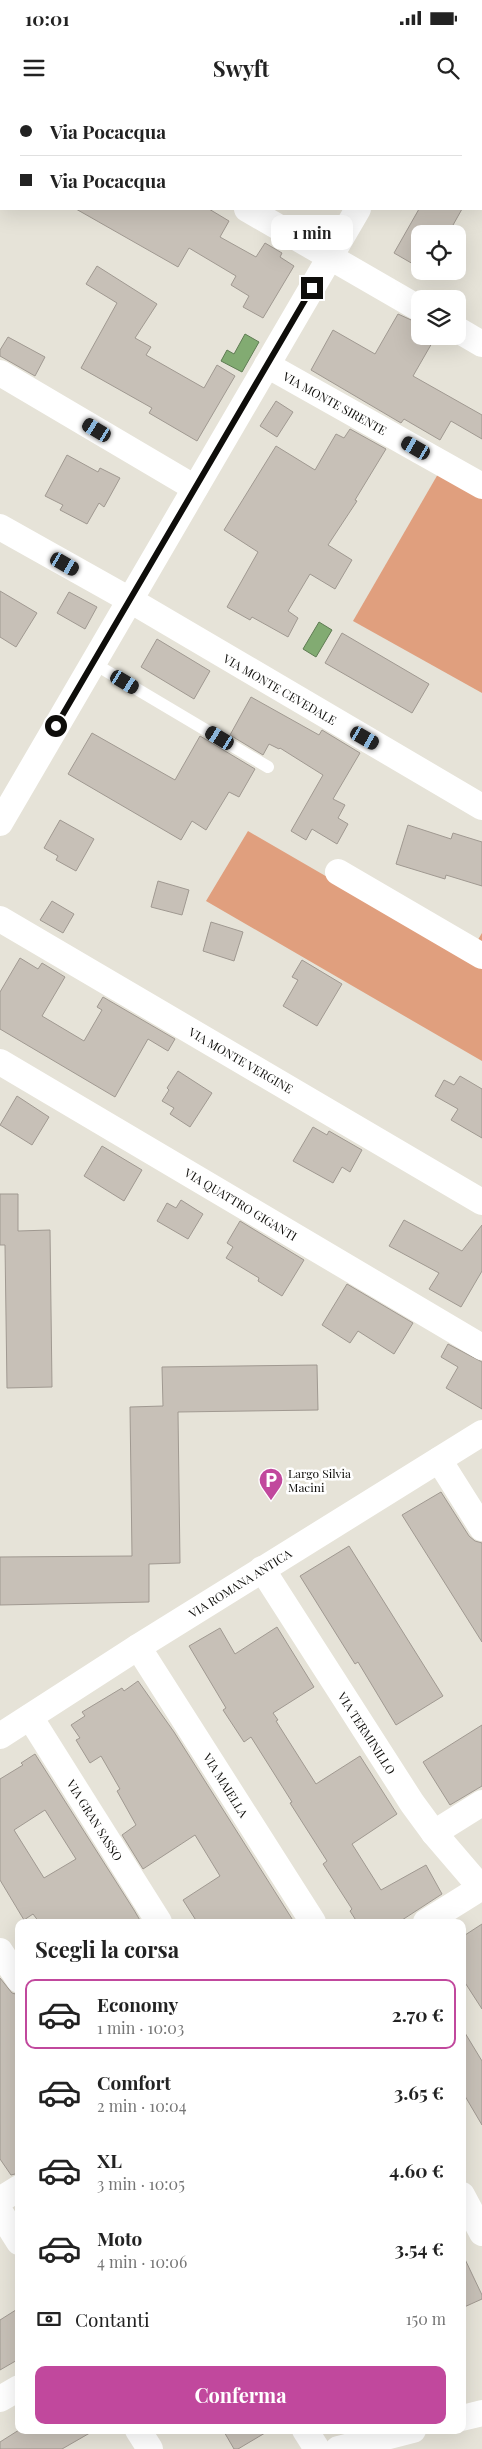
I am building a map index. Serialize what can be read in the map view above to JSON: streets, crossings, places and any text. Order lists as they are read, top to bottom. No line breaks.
{"streets":{"street":["VIA MONTE SIRENTE","VIA MONTE CEVEDALE","VIA MONTE VERGINE","VIA QUATTRO GIGANTI","VIA ROMANA ANTICA","VIA TERMINILLO","VIA MAIELLA","VIA GRAN SASSO"]},"crossings":[["VIA ROMANA ANTICA","VIA TERMINILLO"],["VIA ROMANA ANTICA","VIA MAIELLA"],["VIA ROMANA ANTICA","VIA GRAN SASSO"]],"places":{"parking":["Largo Silvia Macini"]},"page":{"status":"10:01","header":"Swyft","banner":["Via Pocacqua","Via Pocacqua"],"bubble":"1 min","heading":"Scegli la corsa","list":[{"name":"Economy","note":"1 min · 10:03","value":"2.70 €"},{"name":"Comfort","note":"2 min · 10:04","value":"3.65 €"},{"name":"XL","note":"3 min · 10:05","value":"4.60 €"},{"name":"Moto","note":"4 min · 10:06","value":"3.54 €"}],"pay":["Contanti","150 m"],"buttons":"Conferma"}}
